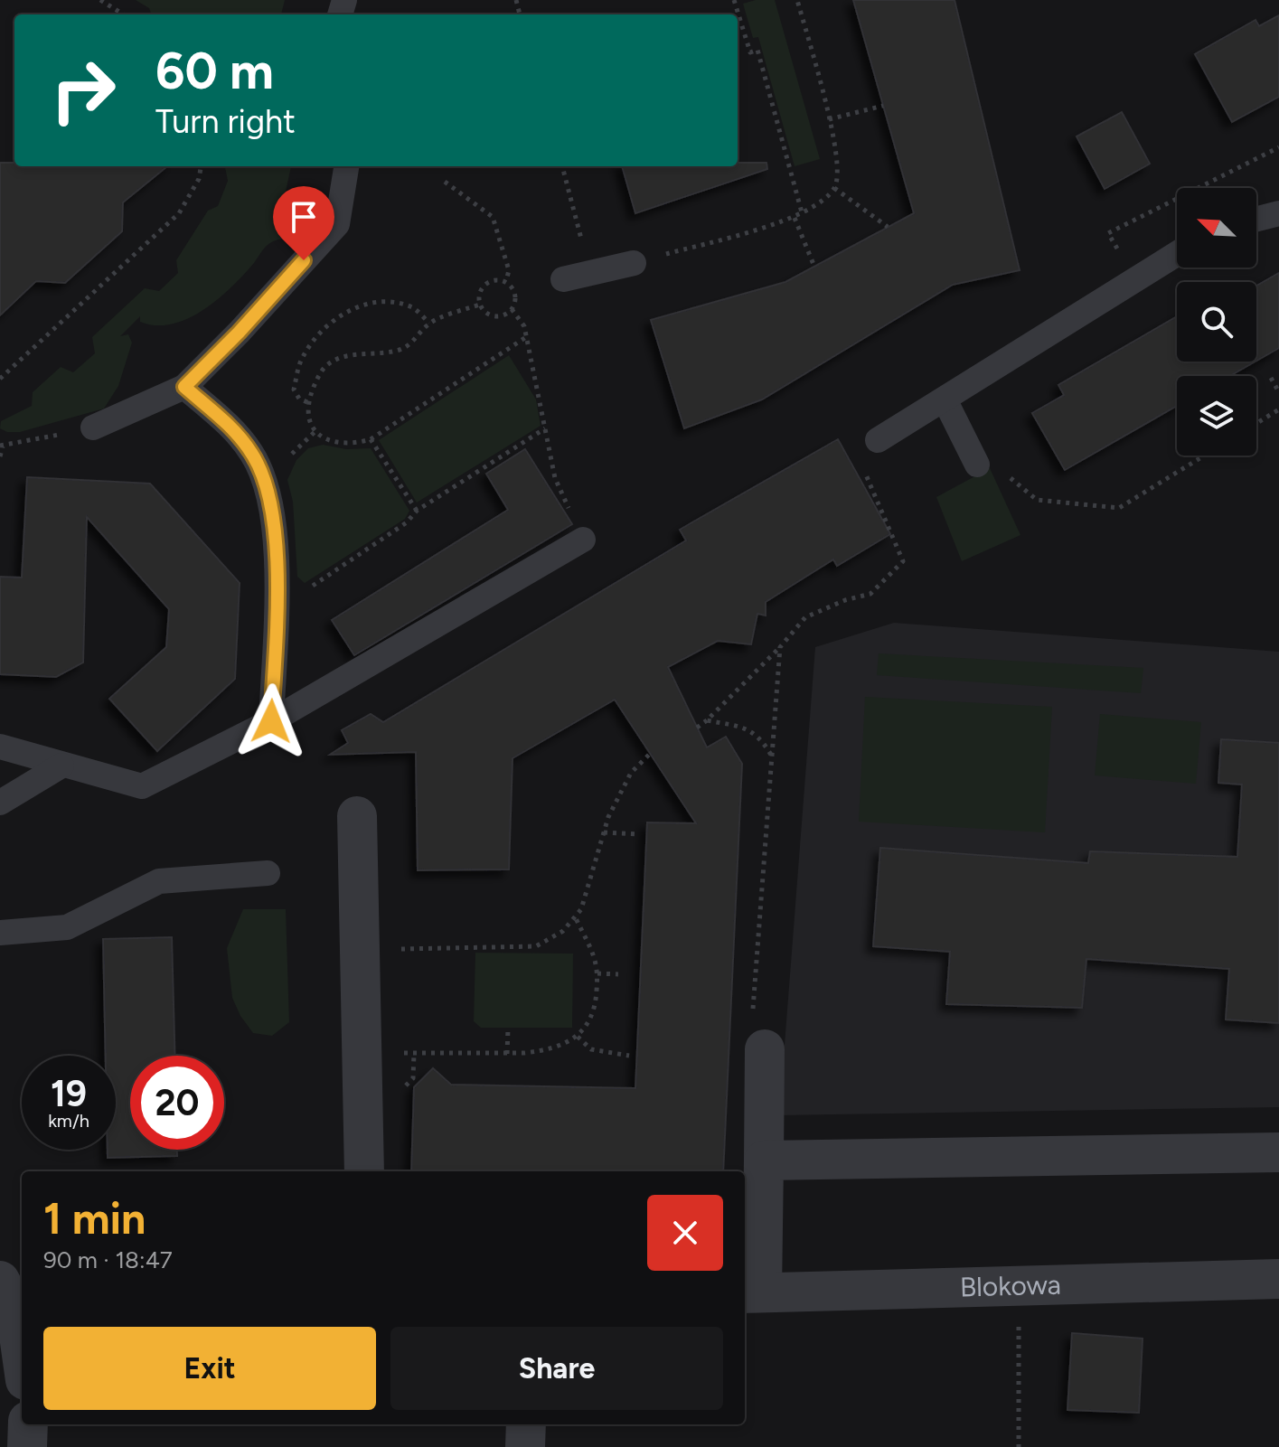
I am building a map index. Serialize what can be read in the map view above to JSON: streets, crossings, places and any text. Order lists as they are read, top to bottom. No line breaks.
{"streets":{"street":["Blokowa"]},"north":"top left","page":{"turn":["60 m","Turn right"],"speed":"19 km/h","limit":"20","heading":["1 min","90 m · 18:47"],"buttons":["Exit","Share"]}}
